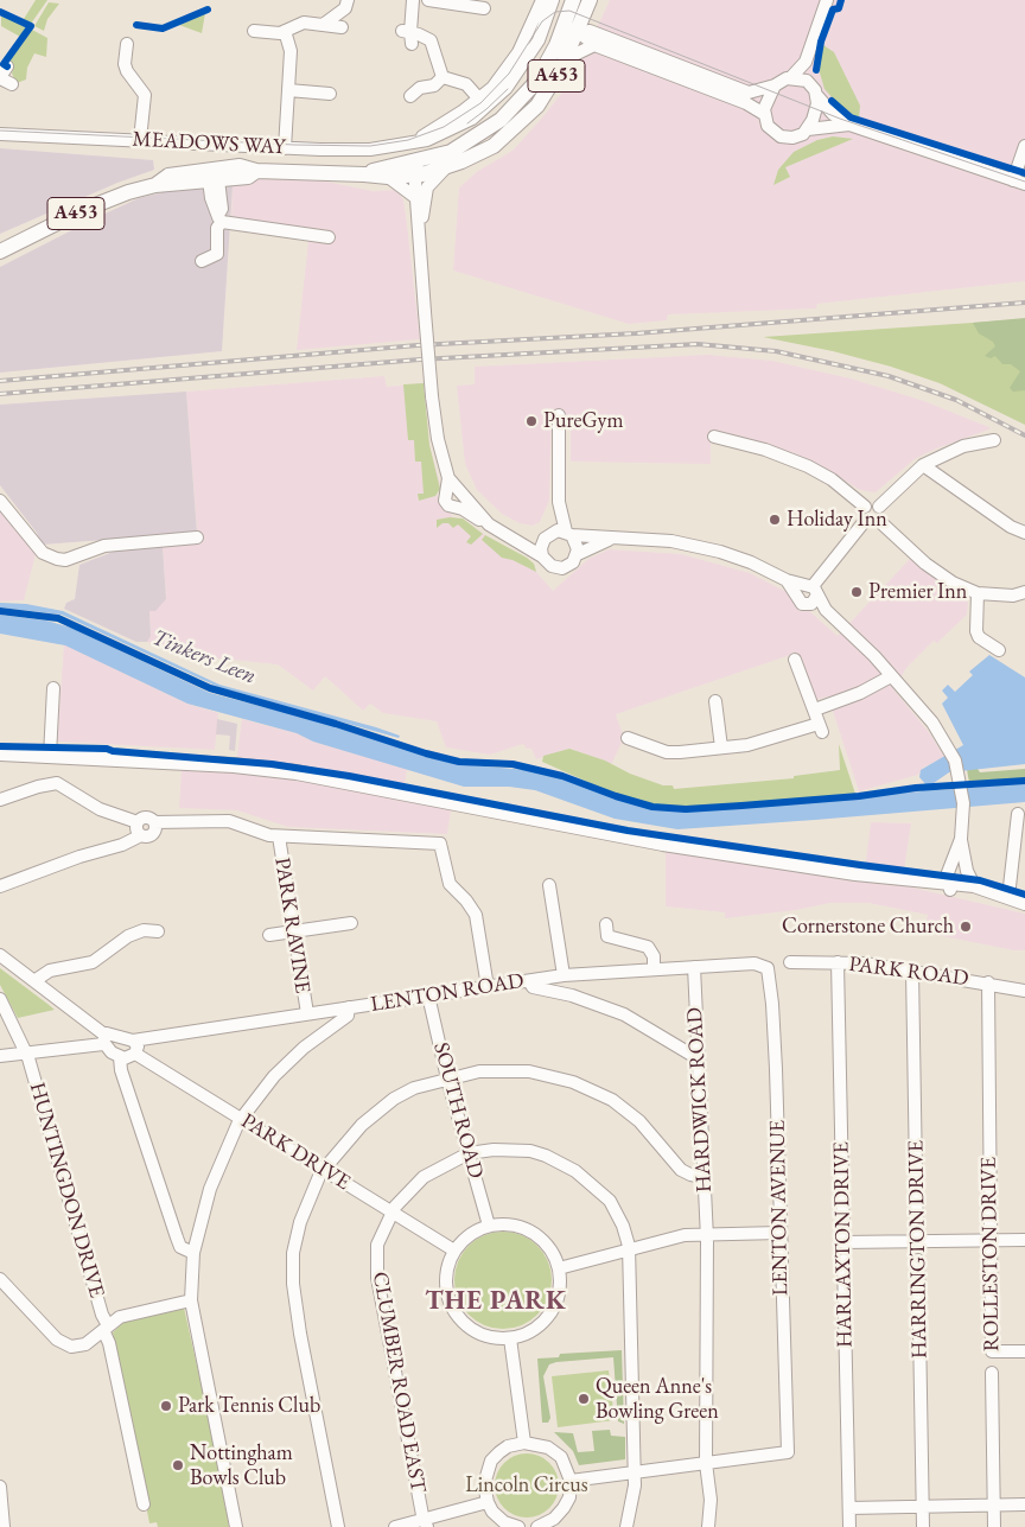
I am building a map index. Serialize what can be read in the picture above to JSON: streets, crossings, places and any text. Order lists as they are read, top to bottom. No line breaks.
{"streets":{"main road":["A453"],"street":["MEADOWS WAY","PARK RAVINE","PARK ROAD","LENTON ROAD","HARDWICK ROAD","SOUTH ROAD","PARK DRIVE","HUNTINGDON DRIVE","LENTON AVENUE","HARLAXTON DRIVE","HARRINGTON DRIVE","ROLLESTON DRIVE","CLUMBER ROAD EAST"]},"crossings":[["PARK RAVINE","LENTON ROAD"],["PARK ROAD","HARLAXTON DRIVE"],["PARK ROAD","HARRINGTON DRIVE"],["PARK ROAD","ROLLESTON DRIVE"],["LENTON ROAD","HARDWICK ROAD"],["LENTON ROAD","SOUTH ROAD"],["LENTON ROAD","HUNTINGDON DRIVE"],["LENTON ROAD","LENTON AVENUE"],["HARDWICK ROAD","LENTON AVENUE"],["SOUTH ROAD","PARK DRIVE"],["SOUTH ROAD","CLUMBER ROAD EAST"],["PARK DRIVE","CLUMBER ROAD EAST"],["HARLAXTON DRIVE","HARRINGTON DRIVE"]],"districts":["THE PARK"],"water":["Tinkers Leen"],"parks":["Lincoln Circus"],"places":["PureGym","Holiday Inn","Premier Inn","Cornerstone Church","Queen Anne's Bowling Green","Park Tennis Club","Nottingham Bowls Club"]}
